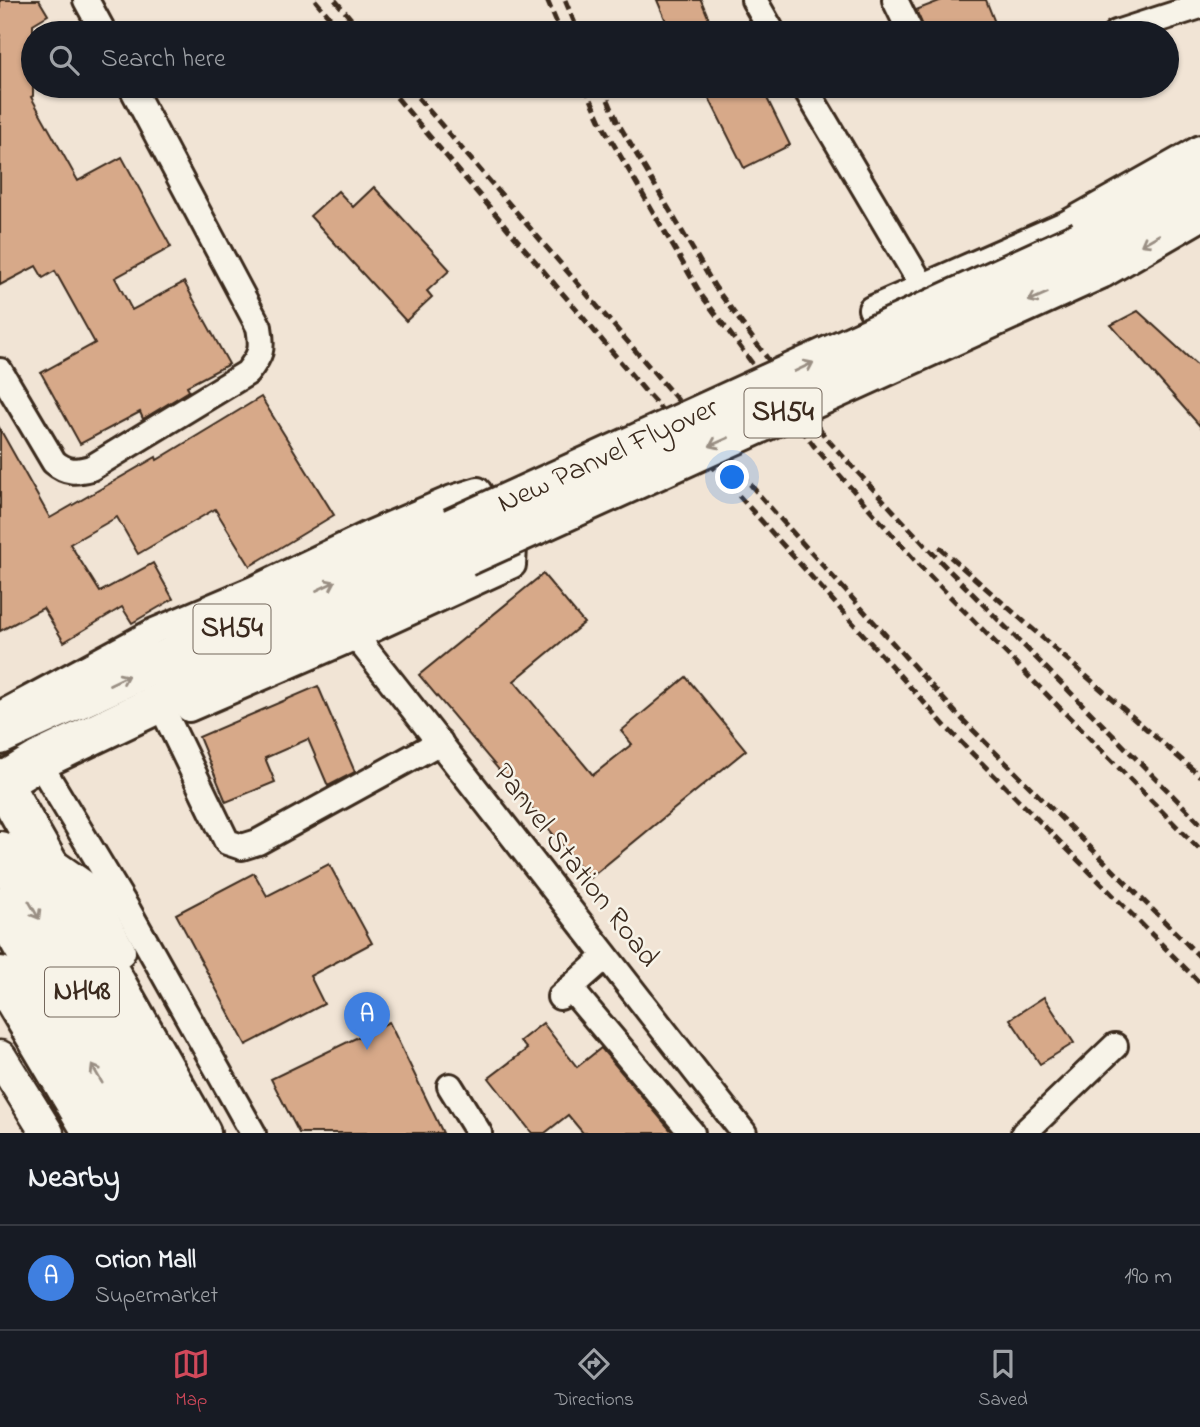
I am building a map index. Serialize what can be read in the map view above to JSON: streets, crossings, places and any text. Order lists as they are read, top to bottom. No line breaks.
{"streets":{"main road":["SH54","New Panvel Flyover","NH48"],"street":["Panvel Station Road"]},"crossings":[["SH54","New Panvel Flyover"]],"page":{"search":"Search here","pins":"A","heading":"Nearby","list":[{"mark":"A","name":"Orion Mall","note":"Supermarket","value":"190 m"}],"nav":["Map","Directions","Saved"]}}
